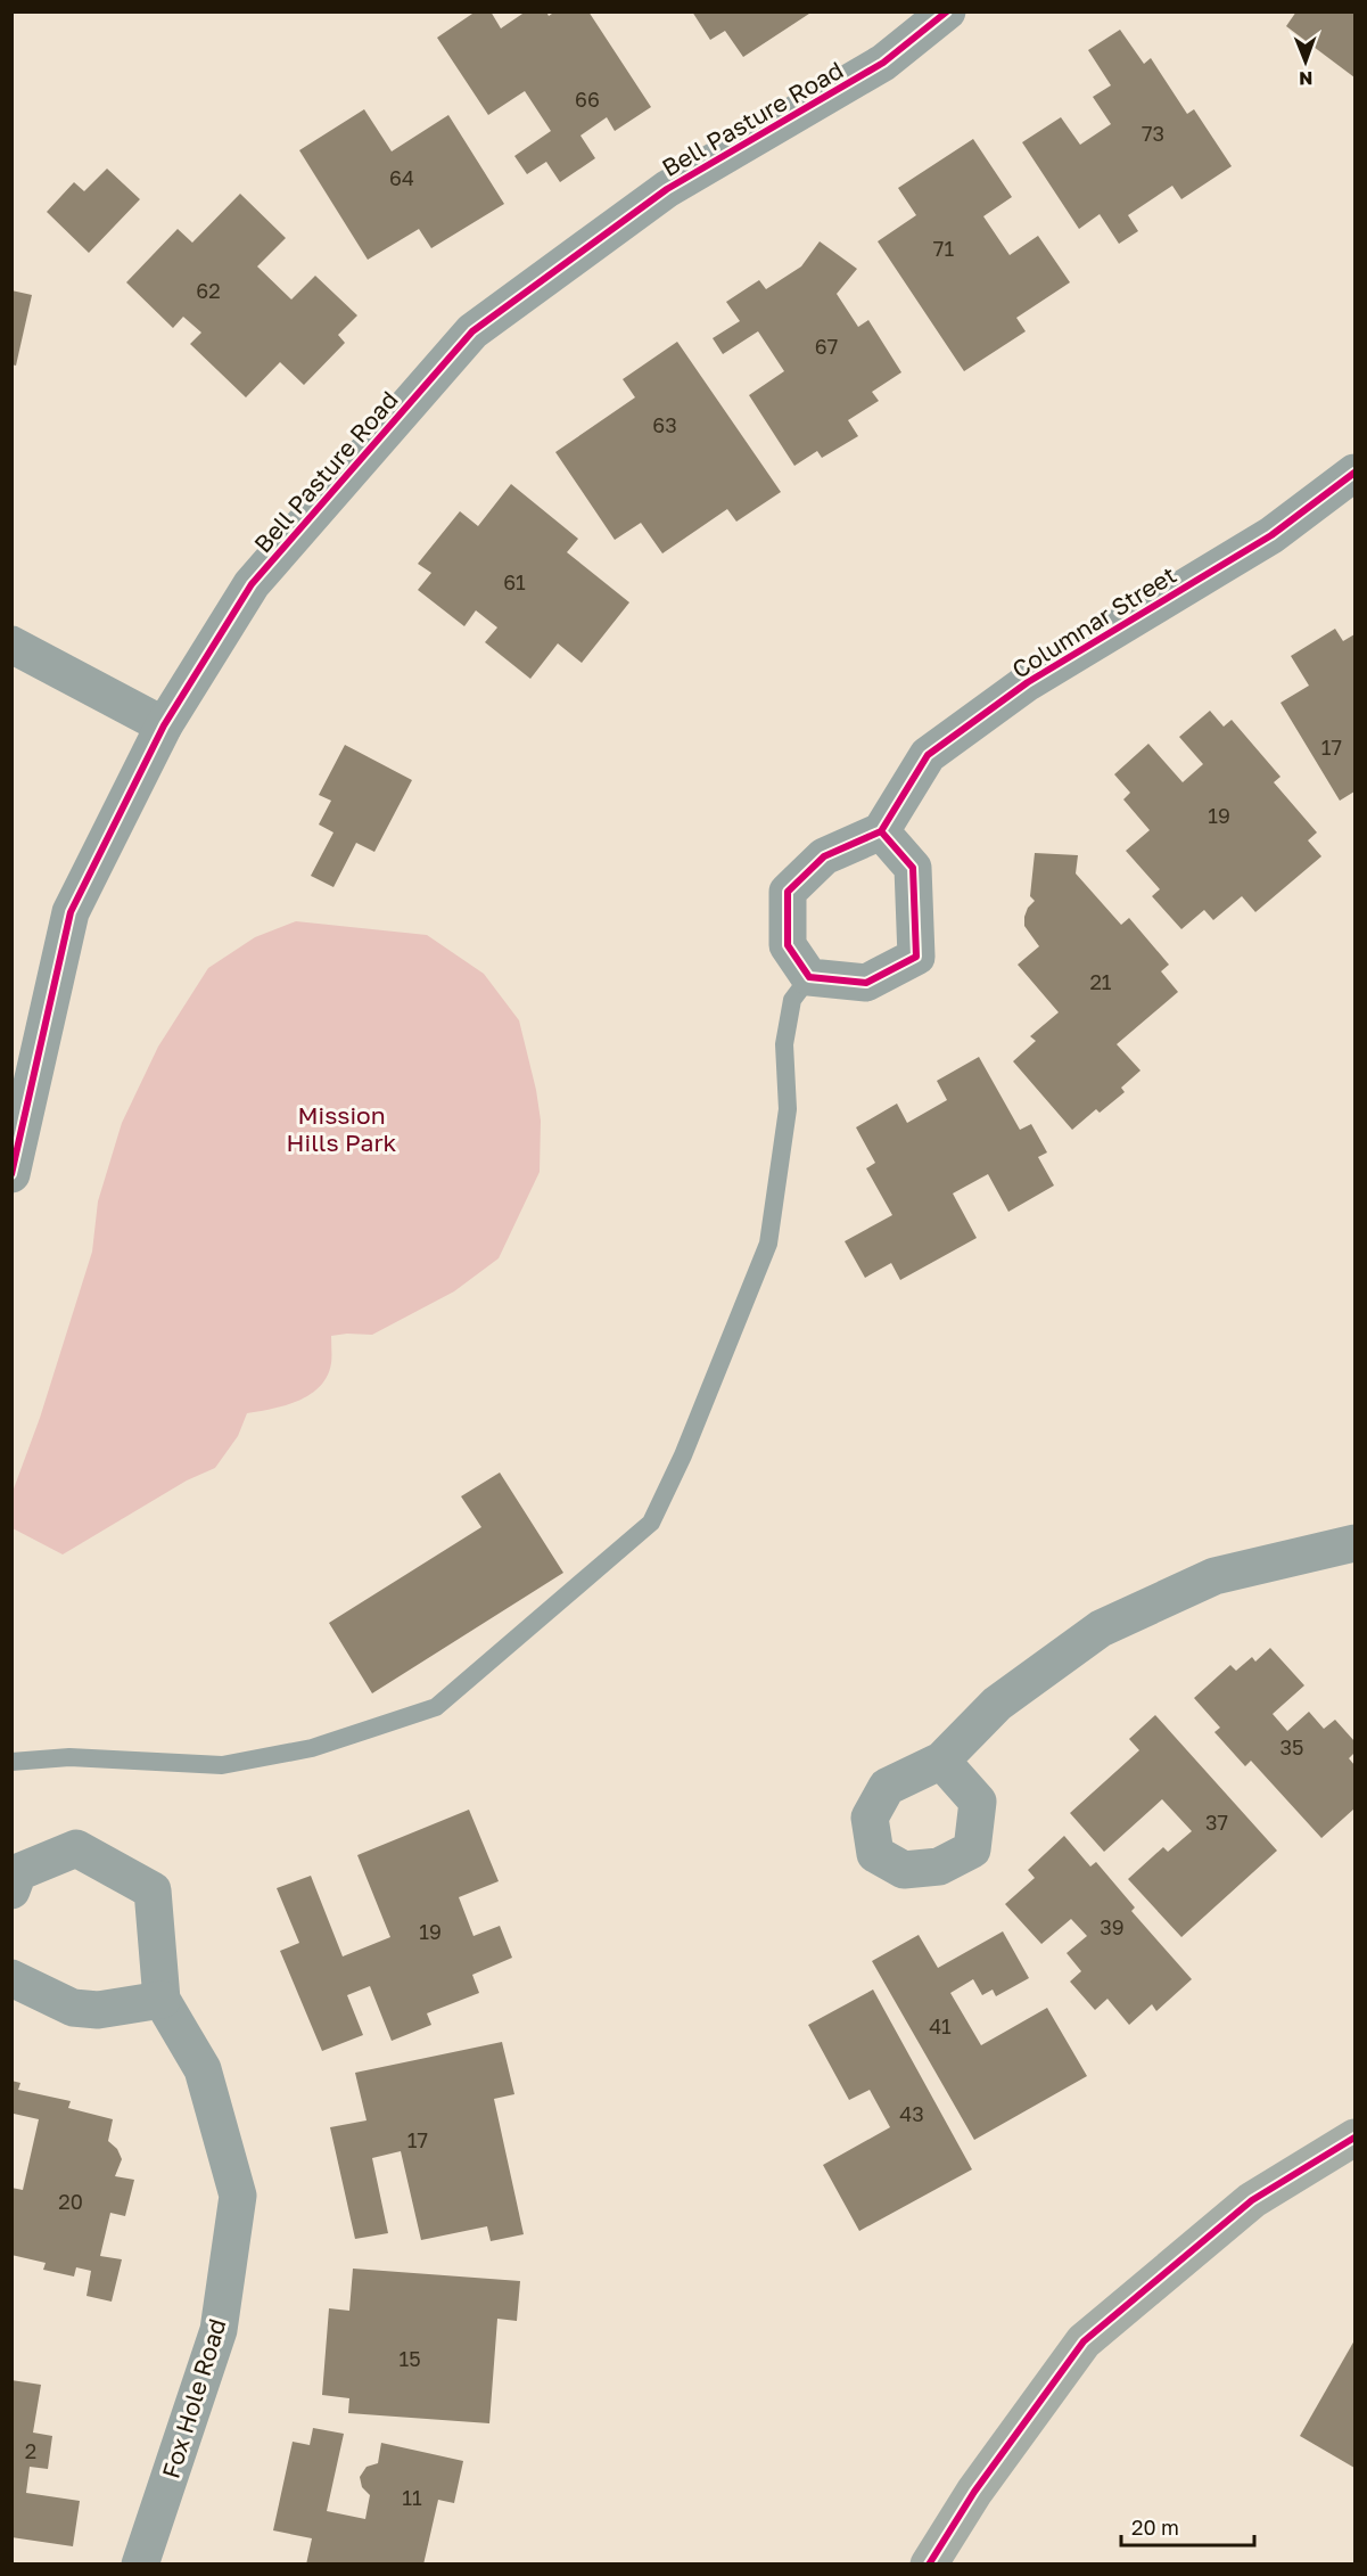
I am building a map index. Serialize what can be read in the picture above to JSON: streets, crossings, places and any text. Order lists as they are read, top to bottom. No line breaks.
{"streets":{"street":["Bell Pasture Road","Columnar Street","Fox Hole Road"]},"parks":["Mission Hills Park"],"house_numbers":["66","73","64","71","62","67","63","61","17","19","21","35","37","39","19","41","43","17","20","15","2","11"],"scale_bar":"20 m","north":"bottom"}
